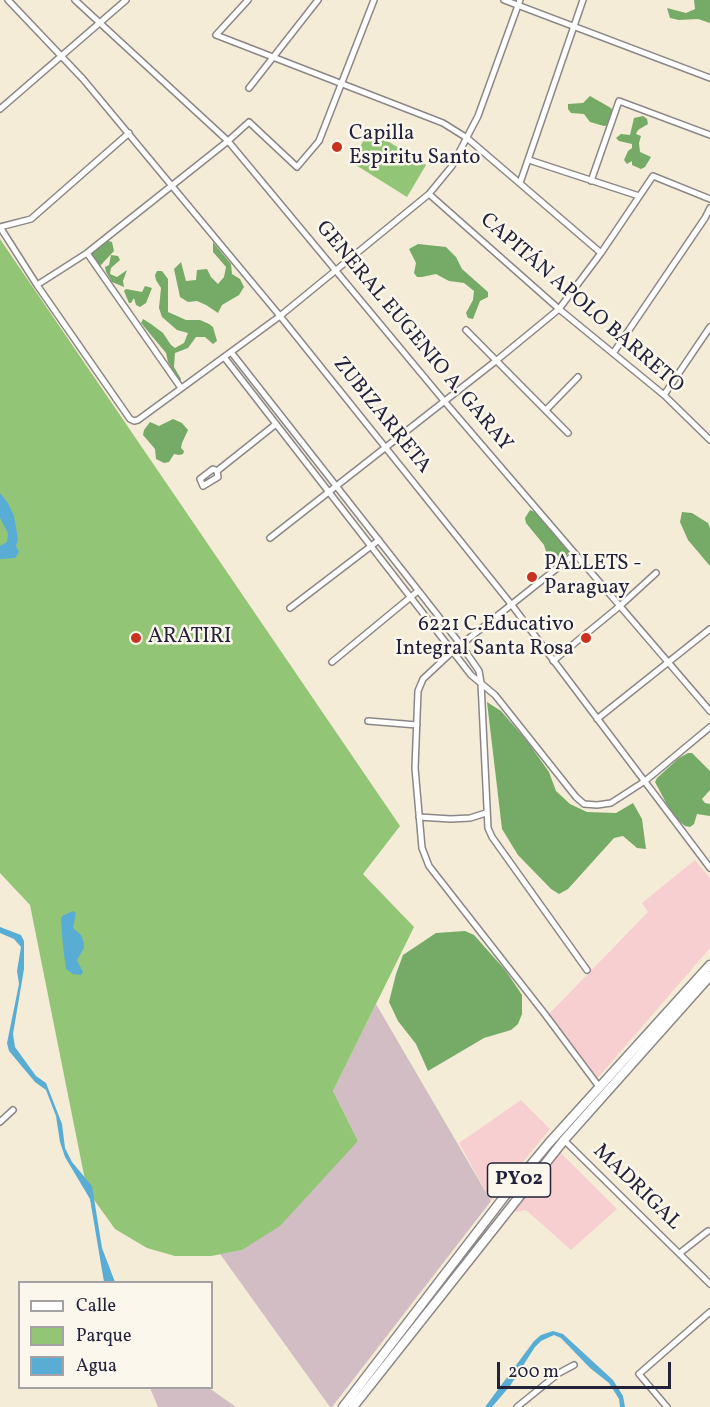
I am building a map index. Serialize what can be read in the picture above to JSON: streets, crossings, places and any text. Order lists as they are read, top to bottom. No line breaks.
{"streets":{"highway":["PY02"],"street":["CAPITÁN APOLO BARRETO","GENERAL EUGENIO A. GARAY","ZUBIZARRETA","MADRIGAL"]},"crossings":[["PY02","MADRIGAL"]],"places":["Capilla Espiritu Santo","PALLETS - Paraguay","ARATIRI","6221 C.Educativo Integral Santa Rosa"],"legend":["Calle","Parque","Agua"],"scale_bar":"200 m"}
